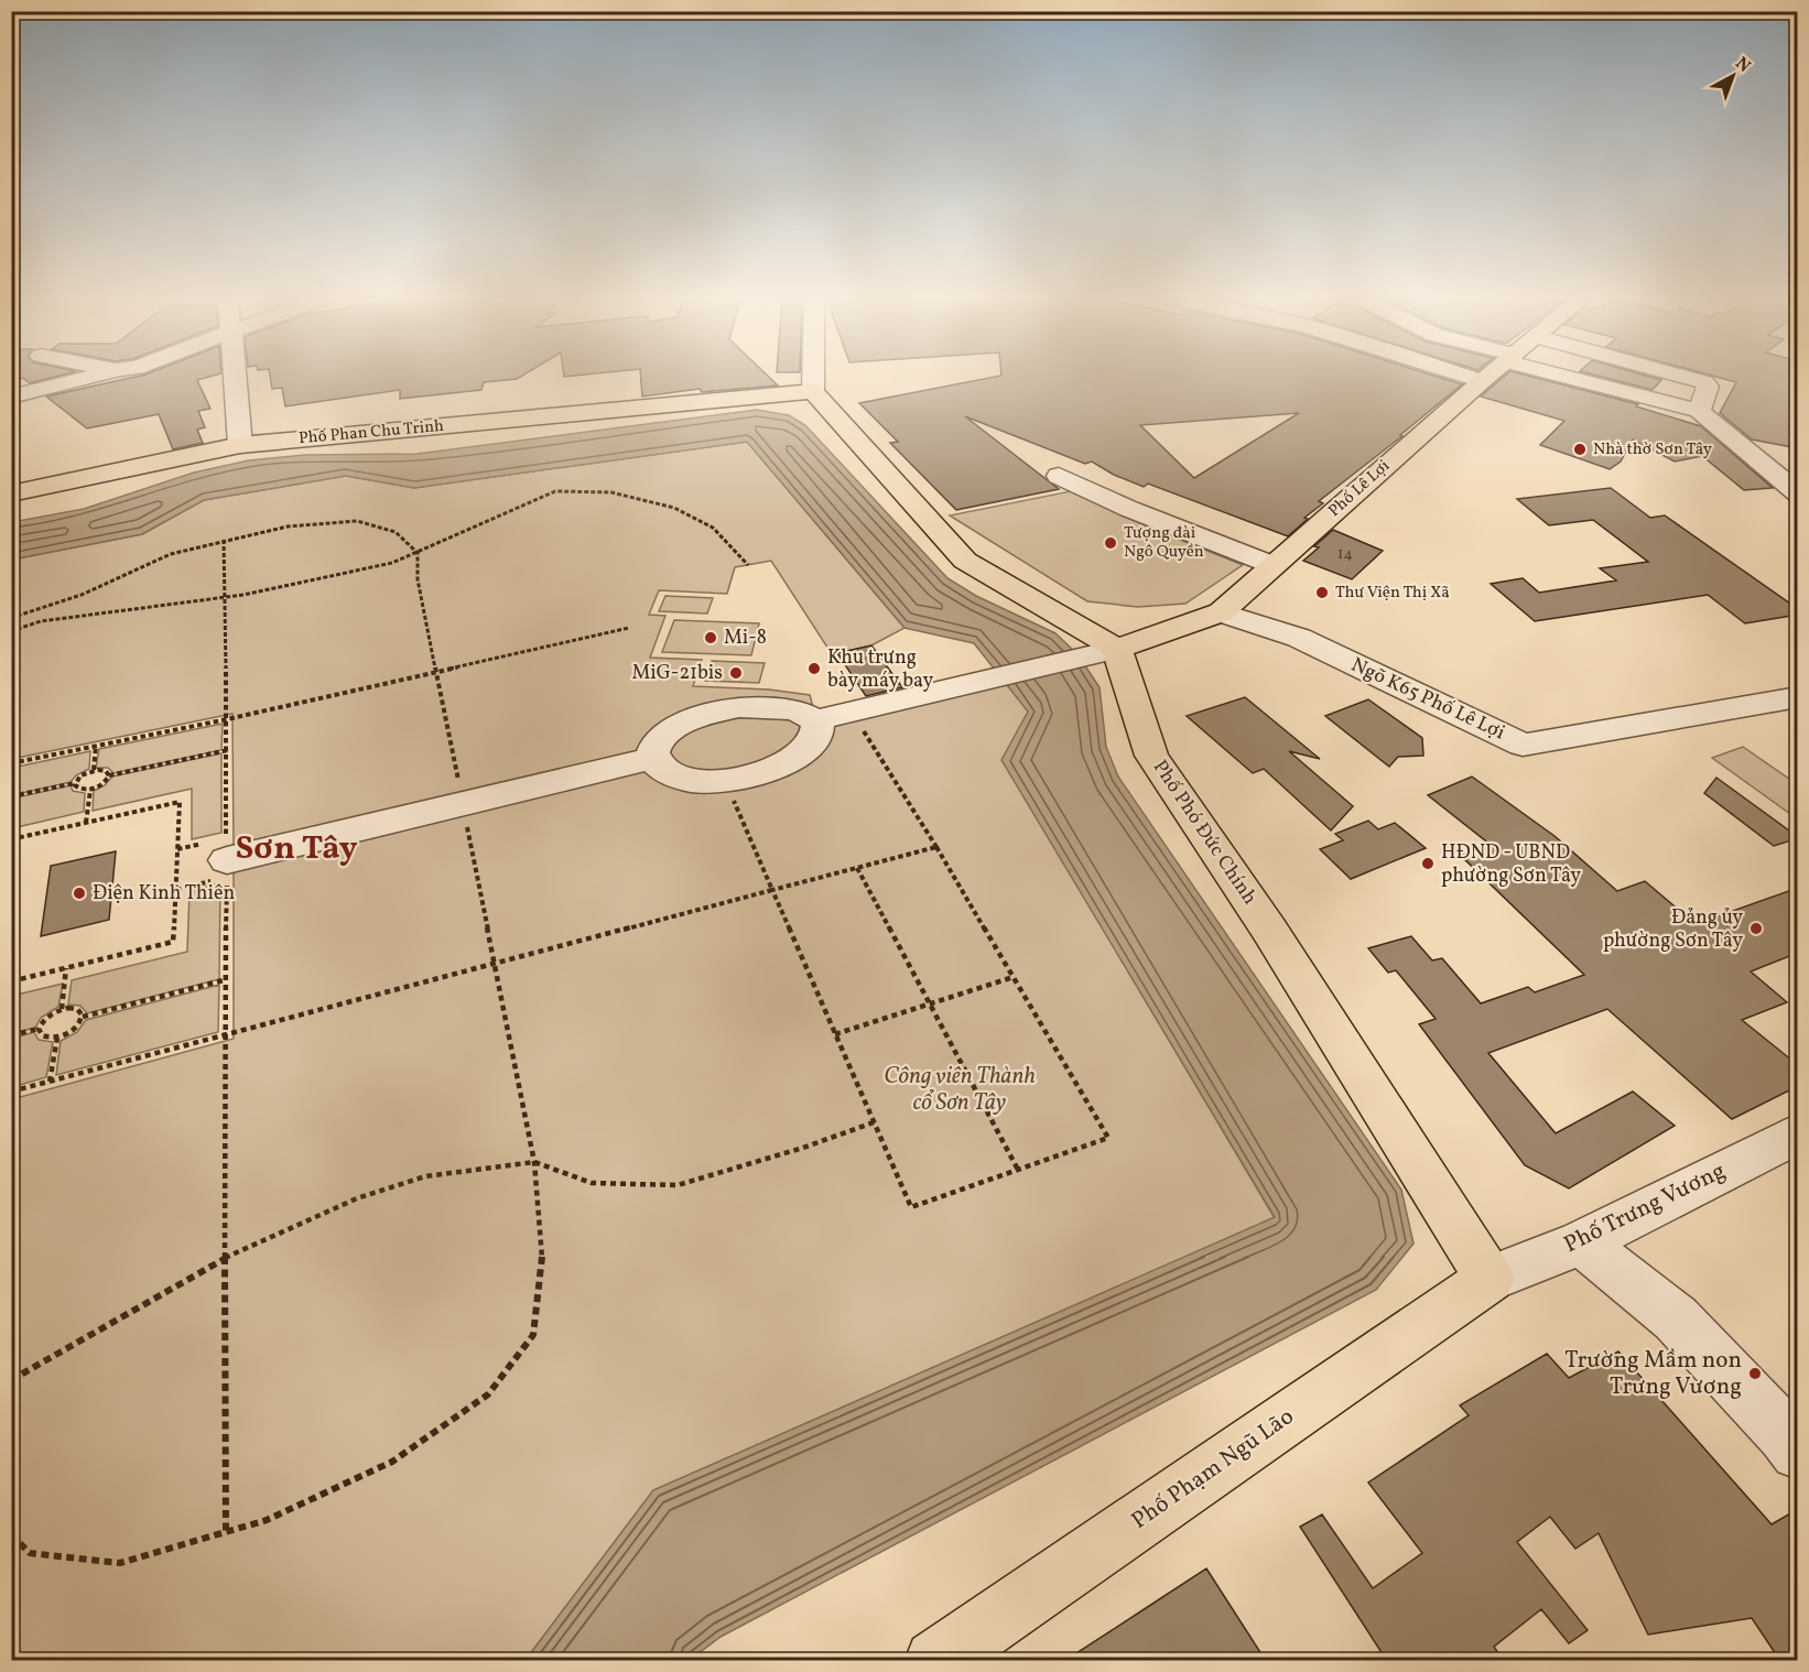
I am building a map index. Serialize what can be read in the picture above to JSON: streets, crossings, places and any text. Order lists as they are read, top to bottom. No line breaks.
{"streets":{"main road":["Phố Phan Chu Trinh","Phố Lê Lợi","Phố Phó Đức Chính","Phố Phạm Ngũ Lão"],"street":["Ngõ K65 Phố Lê Lợi","Phố Trưng Vương"]},"crossings":[["Phố Lê Lợi","Ngõ K65 Phố Lê Lợi"],["Phố Lê Lợi","Phố Phó Đức Chính"],["Phố Phó Đức Chính","Phố Trưng Vương"],["Phố Phó Đức Chính","Phố Phạm Ngũ Lão"],["Phố Trưng Vương","Phố Phạm Ngũ Lão"]],"districts":["Sơn Tây"],"parks":["Công viên Thành cổ Sơn Tây"],"places":["Nhà thờ Sơn Tây","Tượng đài Ngô Quyền","Thư Viện Thị Xã","Mi-8","Khu trưng bày máy bay","MiG-21bis","HĐND - UBND phường Sơn Tây","Điện Kinh Thiên","Đảng ủy phường Sơn Tây","Trường Mầm non Trưng Vương"],"house_numbers":["14"],"north":"top right"}
